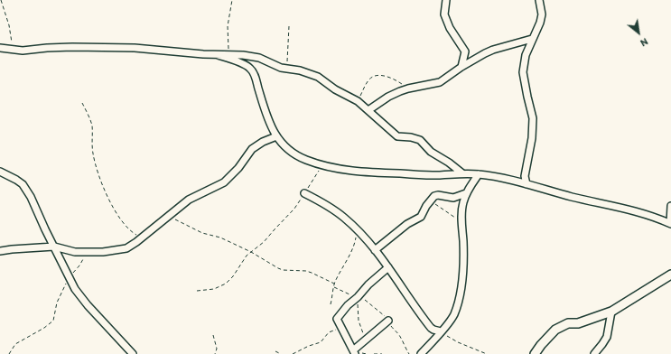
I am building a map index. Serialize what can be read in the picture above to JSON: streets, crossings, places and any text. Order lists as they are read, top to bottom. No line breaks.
{"north":"bottom right"}
